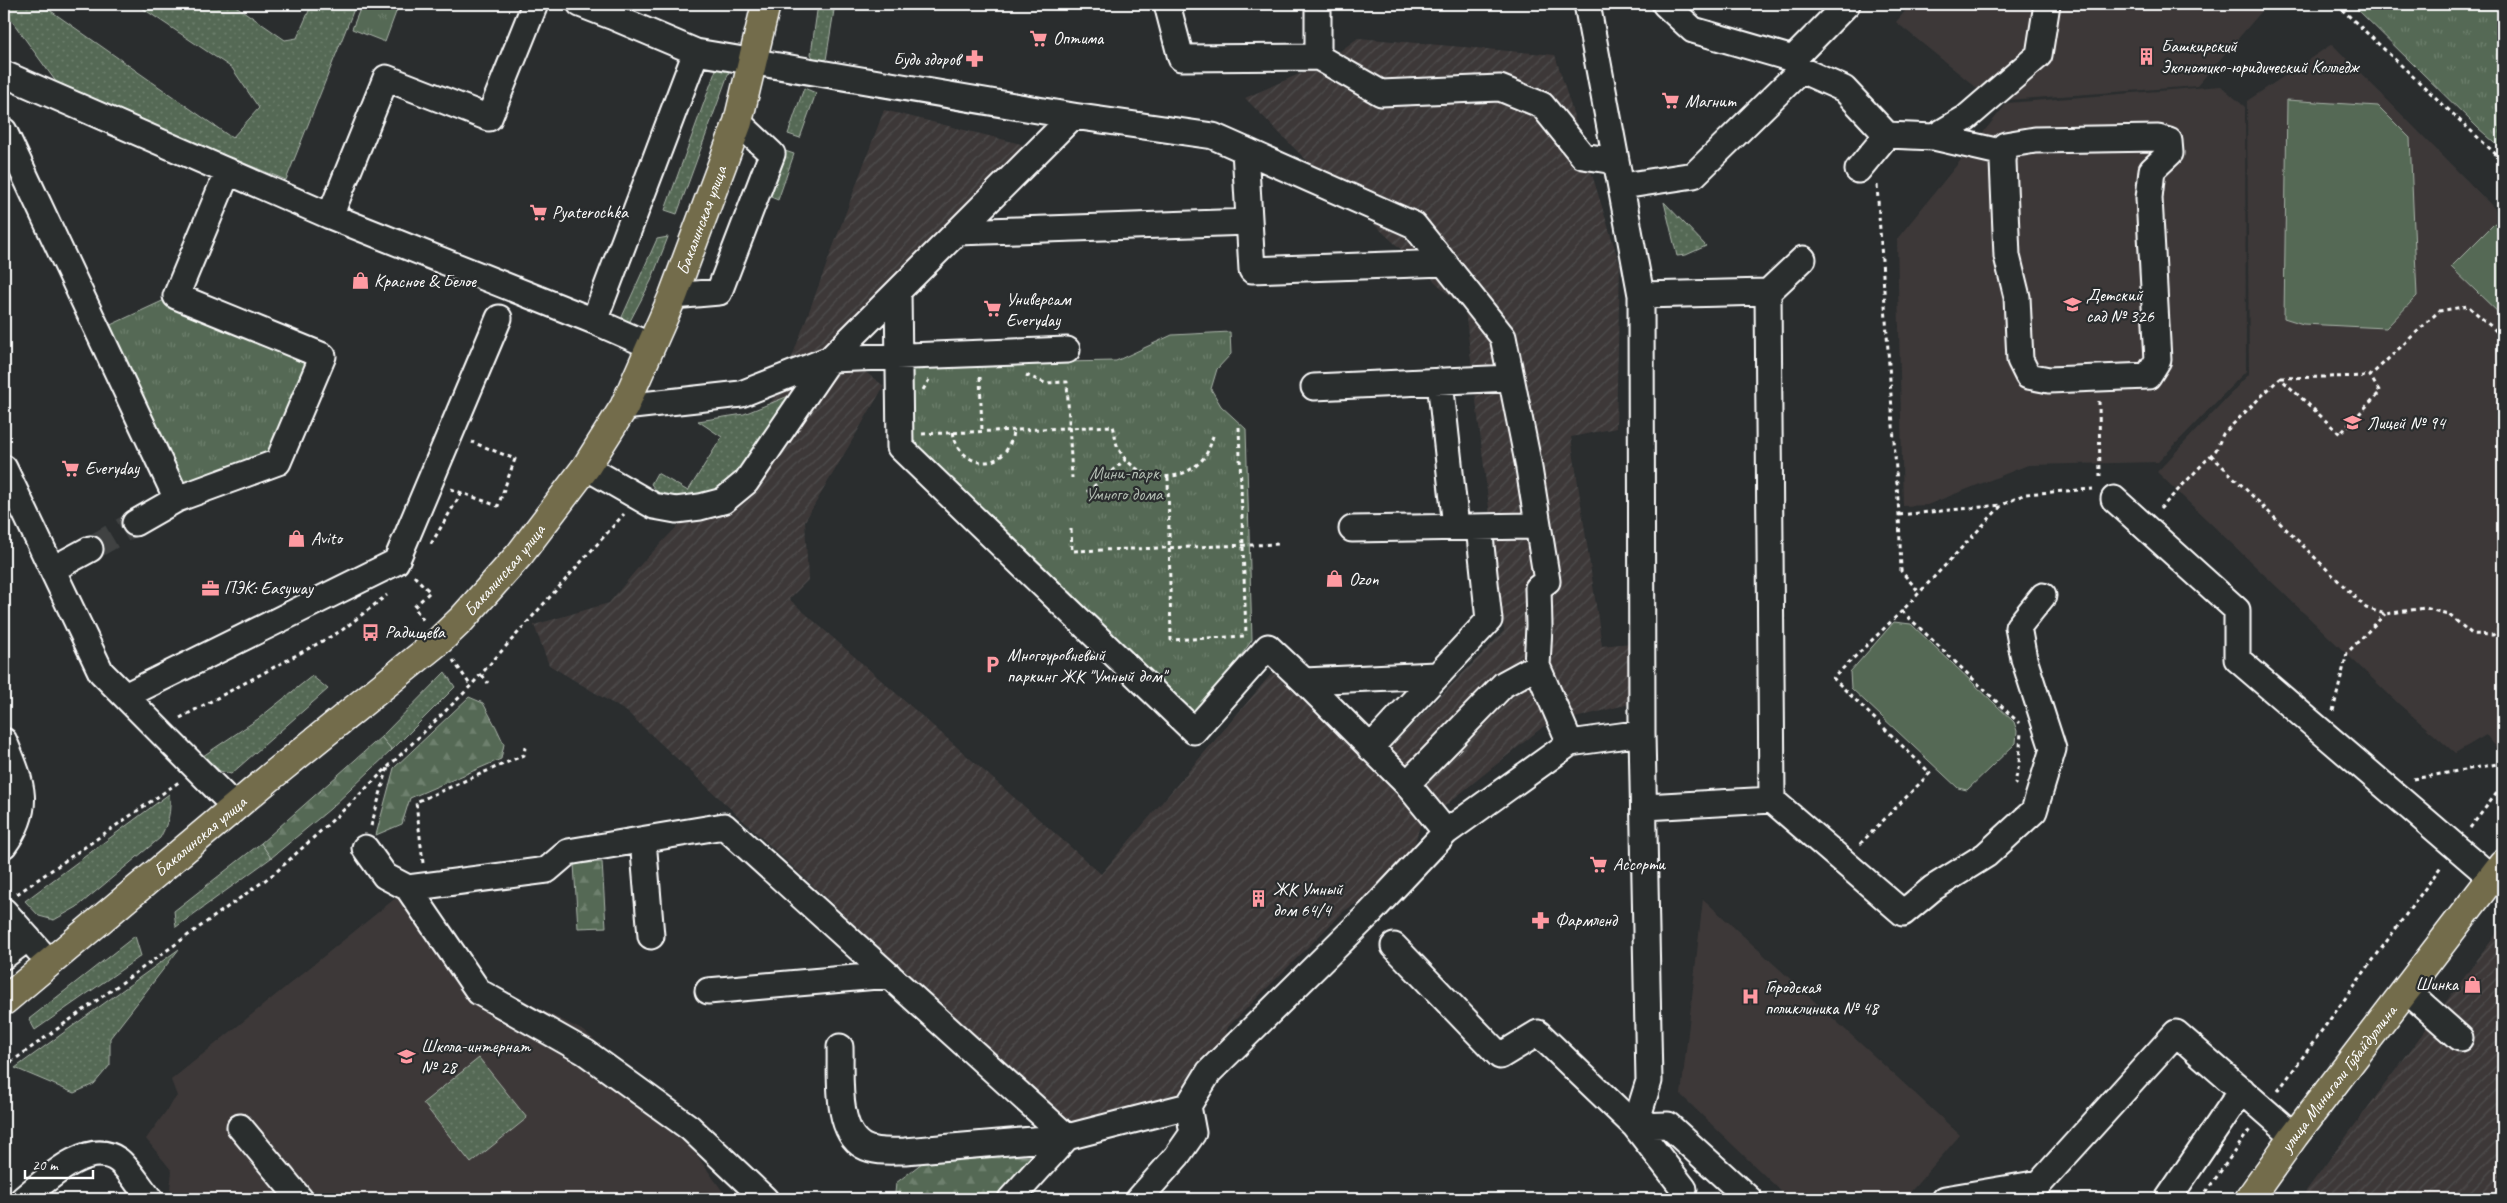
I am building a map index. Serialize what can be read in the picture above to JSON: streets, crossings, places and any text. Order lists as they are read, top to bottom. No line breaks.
{"streets":{"main road":["Бакалинская улица","улица Минигали Губайдуллина"]},"parks":["Мини-парк Умного дома"],"places":{"supermarket":["Оптима","Магнит","Pyaterochka","Универсам Everyday","Everyday","Ассорти"],"building":["Башкирский Экономико-юридический Колледж","ЖК Умный дом 64/4"],"pharmacy":["Будь здоров","Фармленд"],"shop":["Красное & Белое","Avito","Ozon","Шинка"],"school or university":["Детский сад № 326","Лицей № 94","Школа-интернат № 28"],"office":["ПЭК: Easyway"],"bus stop":["Радищева"],"parking":["Многоуровневый паркинг ЖК \"Умный дом\""],"hospital":["Городская поликлиника № 48"]},"scale_bar":"20 m"}
